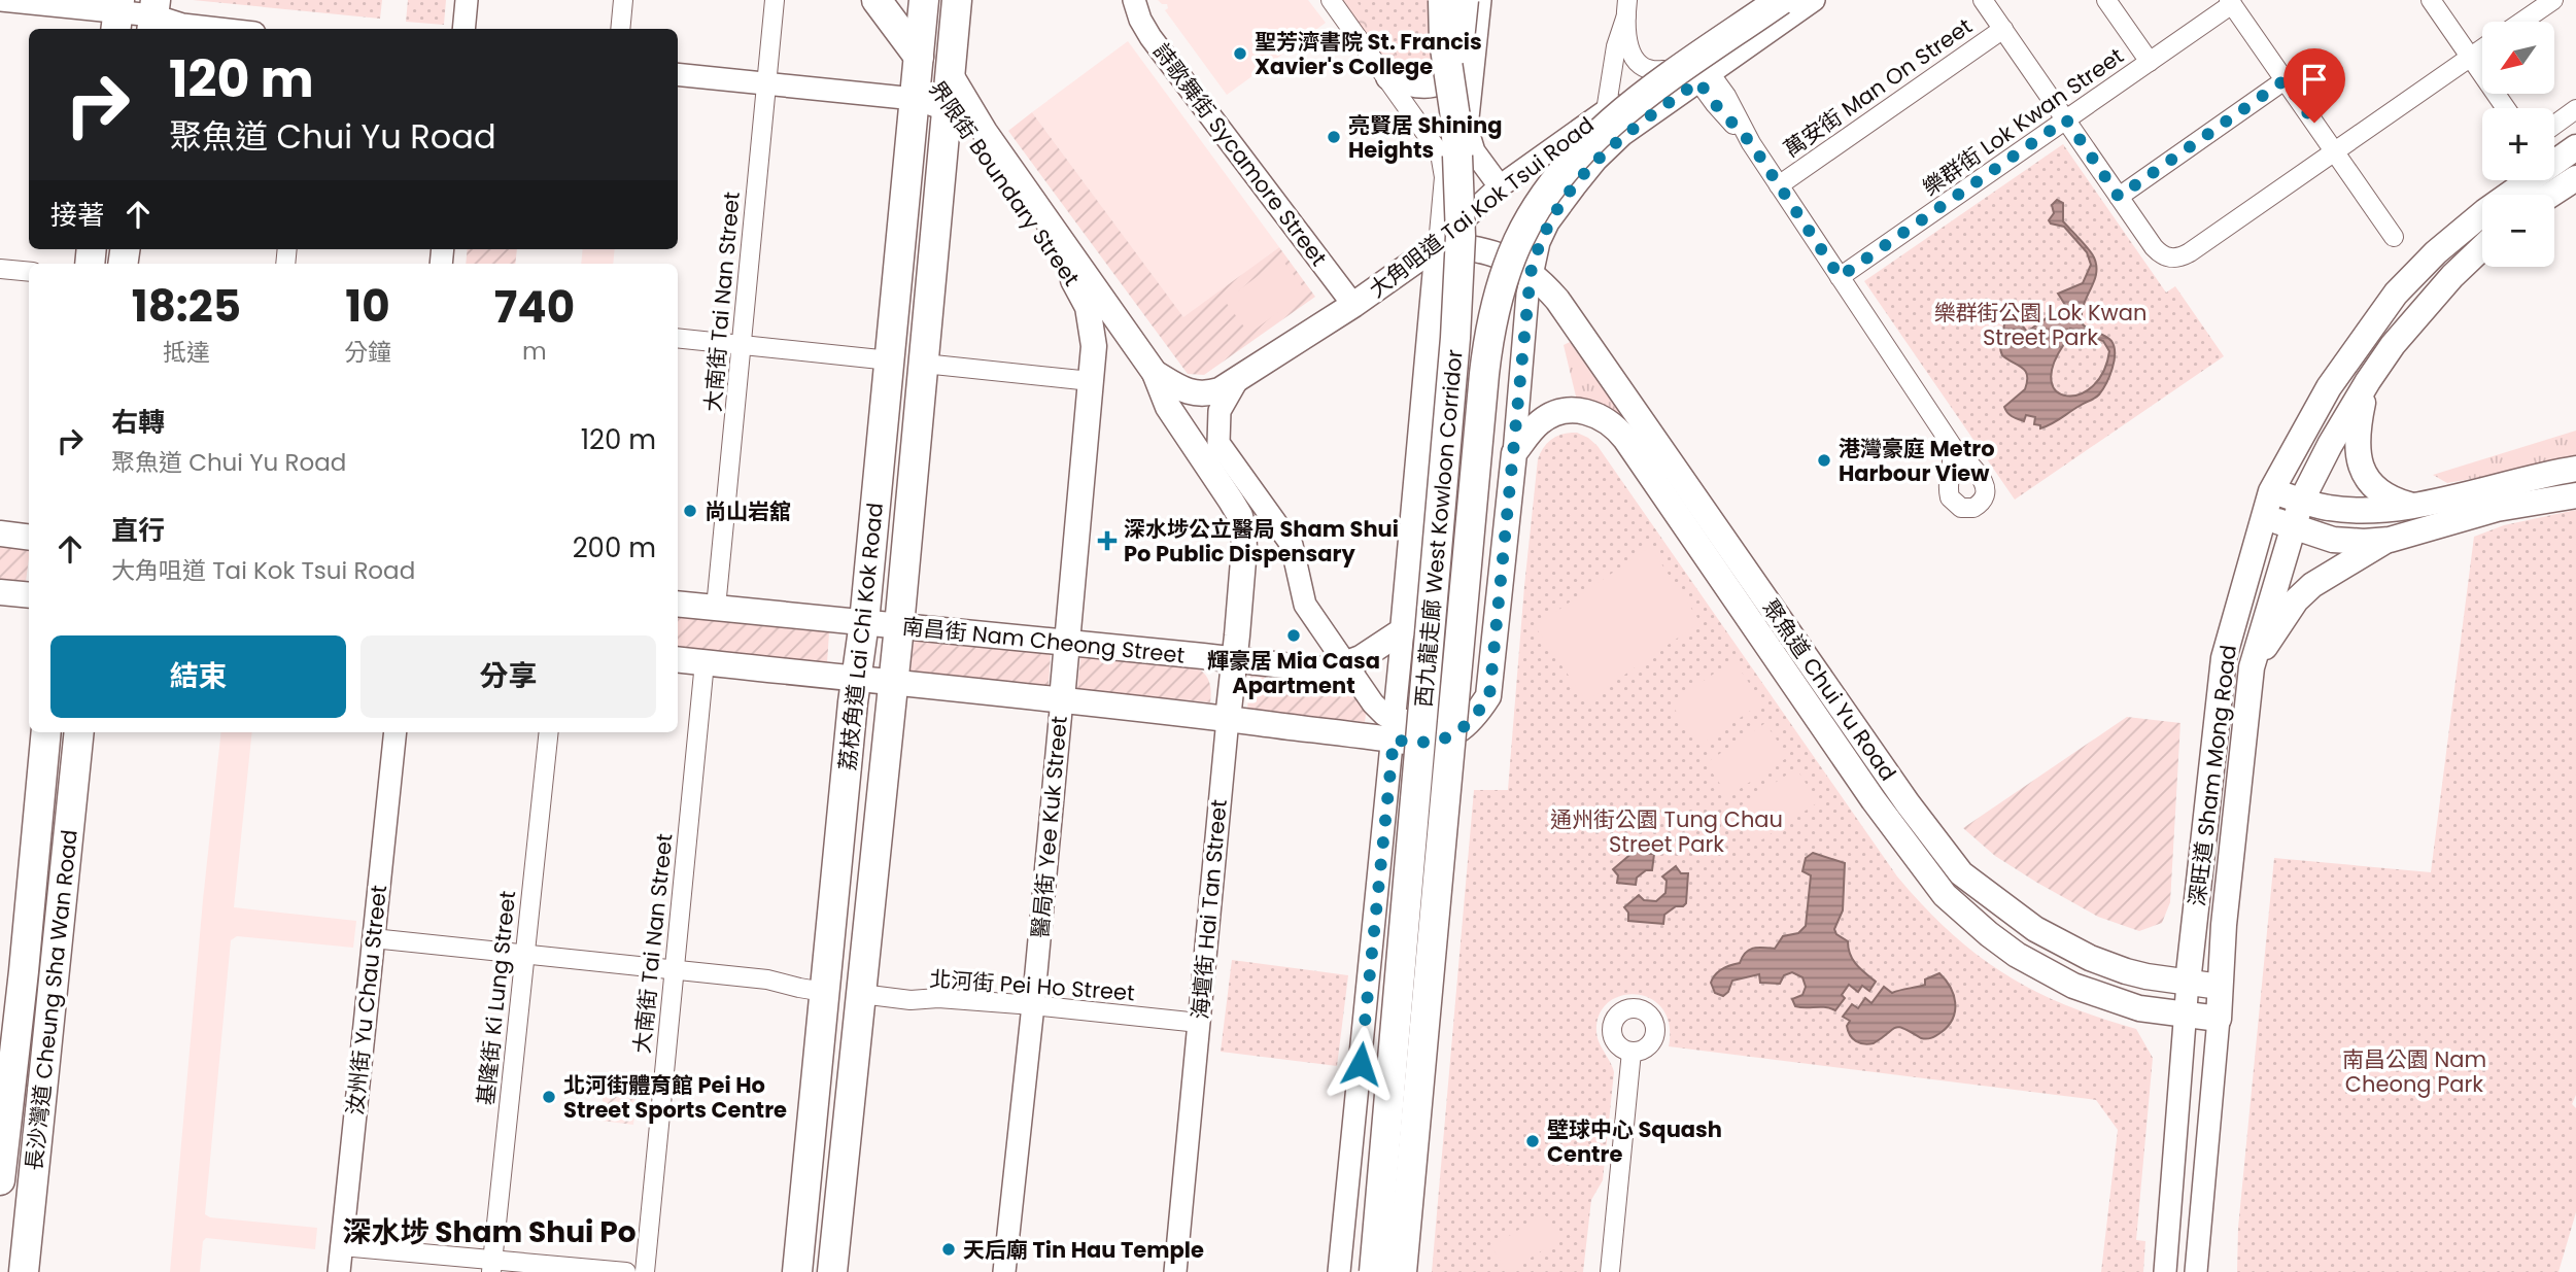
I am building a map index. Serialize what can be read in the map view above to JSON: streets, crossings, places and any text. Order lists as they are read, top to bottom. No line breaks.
{"streets":{"main road":["界限街 Boundary Street","大角咀道 Tai Kok Tsui Road","西九龍走廊 West Kowloon Corridor","荔枝角道 Lai Chi Kok Road","南昌街 Nam Cheong Street","聚魚道 Chui Yu Road","深旺道 Sham Mong Road","醫局街 Yee Kuk Street","海壇街 Hai Tan Street","長沙灣道 Cheung Sha Wan Road"],"street":["萬安街 Man On Street","樂群街 Lok Kwan Street","詩歌舞街 Sycamore Street","大南街 Tai Nan Street","北河街 Pei Ho Street","基隆街 Ki Lung Street","汝州街 Yu Chau Street"]},"crossings":[["詩歌舞街 Sycamore Street","大角咀道 Tai Kok Tsui Road"],["界限街 Boundary Street","大角咀道 Tai Kok Tsui Road"],["界限街 Boundary Street","荔枝角道 Lai Chi Kok Road"],["界限街 Boundary Street","醫局街 Yee Kuk Street"],["界限街 Boundary Street","海壇街 Hai Tan Street"],["大角咀道 Tai Kok Tsui Road","聚魚道 Chui Yu Road"],["大南街 Tai Nan Street","南昌街 Nam Cheong Street"],["荔枝角道 Lai Chi Kok Road","南昌街 Nam Cheong Street"],["荔枝角道 Lai Chi Kok Road","北河街 Pei Ho Street"],["南昌街 Nam Cheong Street","醫局街 Yee Kuk Street"],["南昌街 Nam Cheong Street","海壇街 Hai Tan Street"],["聚魚道 Chui Yu Road","深旺道 Sham Mong Road"],["醫局街 Yee Kuk Street","北河街 Pei Ho Street"],["海壇街 Hai Tan Street","北河街 Pei Ho Street"]],"districts":["深水埗 Sham Shui Po"],"parks":["樂群街公園 Lok Kwan Street Park","通州街公園 Tung Chau Street Park","南昌公園 Nam Cheong Park"],"places":{"other":["聖芳濟書院 St. Francis Xavier's College","亮賢居 Shining Heights","港灣豪庭 Metro Harbour View","尚山岩舘","輝豪居 Mia Casa Apartment","北河街體育館 Pei Ho Street Sports Centre","壁球中心 Squash Centre","天后廟 Tin Hau Temple"],"health":["深水埗公立醫局 Sham Shui Po Public Dispensary"]},"north":"bottom left","page":{"map_buttons":["+","−"],"turn":["120 m","聚魚道 Chui Yu Road"],"then":"接著","eta":["18:25","抵達","10","分鐘","740","m"],"list":[{"name":"右轉","note":"聚魚道 Chui Yu Road","value":"120 m"},{"name":"直行","note":"大角咀道 Tai Kok Tsui Road","value":"200 m"}],"buttons":["結束","分享"]}}
